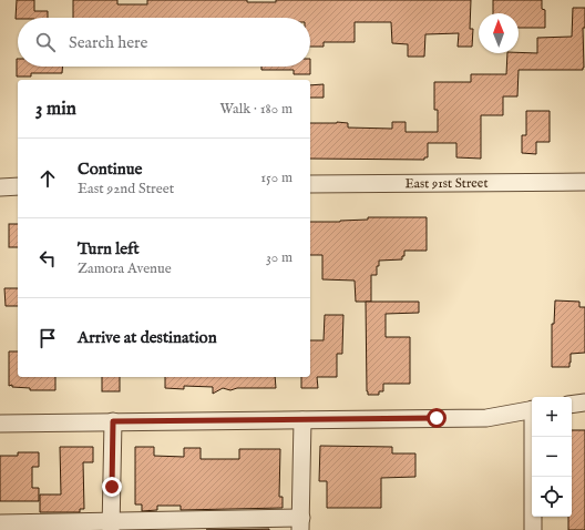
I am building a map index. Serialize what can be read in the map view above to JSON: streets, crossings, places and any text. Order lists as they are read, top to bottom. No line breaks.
{"streets":{"street":["East 91st Street"]},"north":"top","page":{"search":"Search here","heading":["3 min","Walk · 180 m"],"list":[["Continue","East 92nd Street","150 m"],["Turn left","Zamora Avenue","30 m"],"Arrive at destination"],"map_buttons":["+","−"]}}
